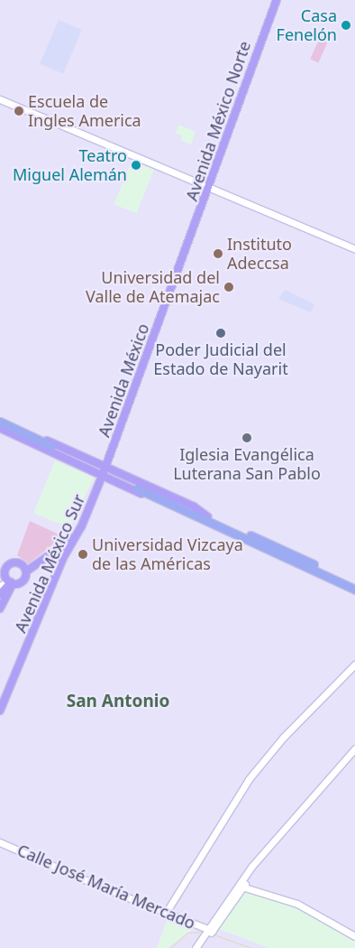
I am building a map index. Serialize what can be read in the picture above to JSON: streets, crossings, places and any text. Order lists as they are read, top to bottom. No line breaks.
{"streets":{"main road":["Avenida México Norte","Avenida México","Avenida México Sur","Calle José María Mercado"]},"crossings":[["Avenida México Norte","Avenida México"],["Avenida México","Avenida México Sur"]],"districts":["San Antonio"],"places":["Casa Fenelón","Escuela de Ingles America","Teatro Miguel Alemán","Instituto Adeccsa","Universidad del Valle de Atemajac","Poder Judicial del Estado de Nayarit","Iglesia Evangélica Luterana San Pablo","Universidad Vizcaya de las Américas"]}
